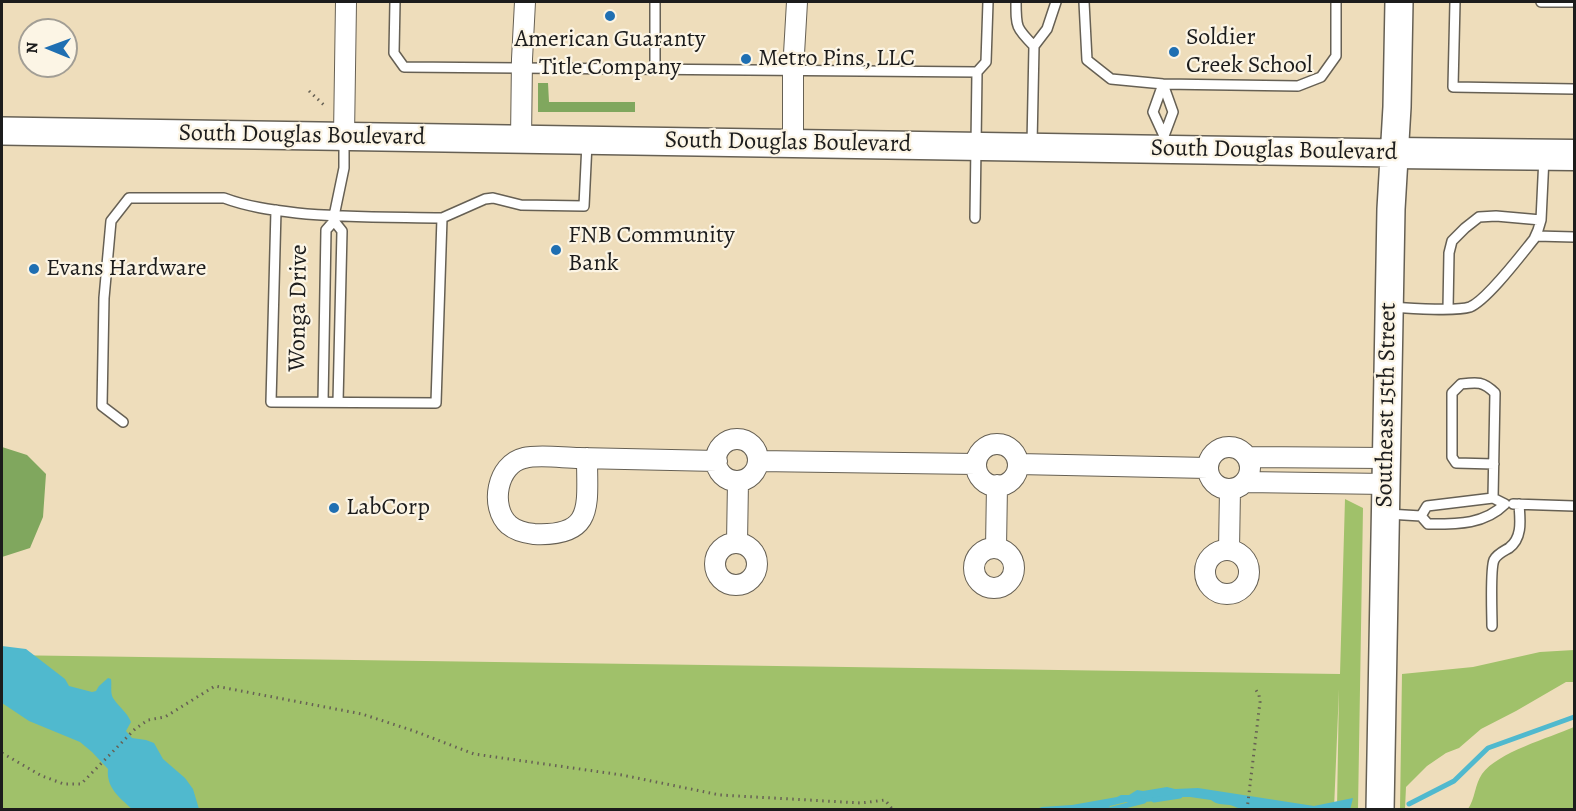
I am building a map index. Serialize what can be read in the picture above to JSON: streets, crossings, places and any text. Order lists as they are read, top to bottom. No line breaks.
{"streets":{"main road":["South Douglas Boulevard","Southeast 15th Street"],"street":["Wonga Drive"]},"crossings":[["South Douglas Boulevard","Wonga Drive"],["South Douglas Boulevard","Southeast 15th Street"]],"places":["American Guaranty Title Company","Soldier Creek School","Metro Pins, LLC","FNB Community Bank","Evans Hardware","LabCorp"],"north":"left"}
